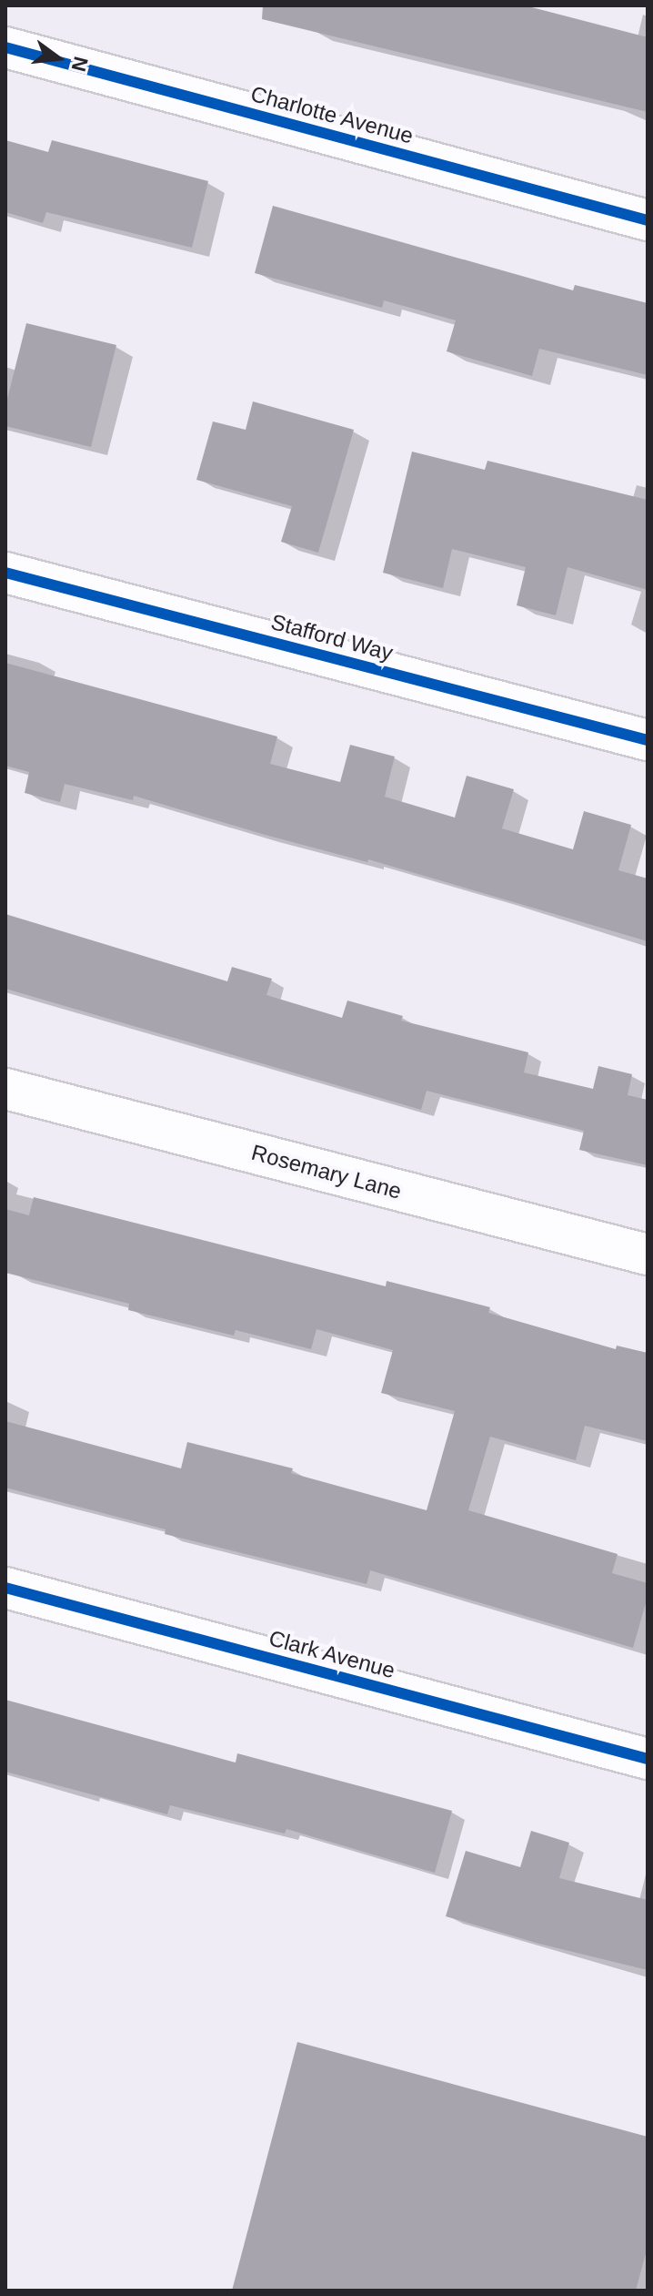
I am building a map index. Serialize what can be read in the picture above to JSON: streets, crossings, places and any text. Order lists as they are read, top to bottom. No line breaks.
{"streets":{"street":["Charlotte Avenue","Stafford Way","Rosemary Lane","Clark Avenue"]},"north":"right"}
